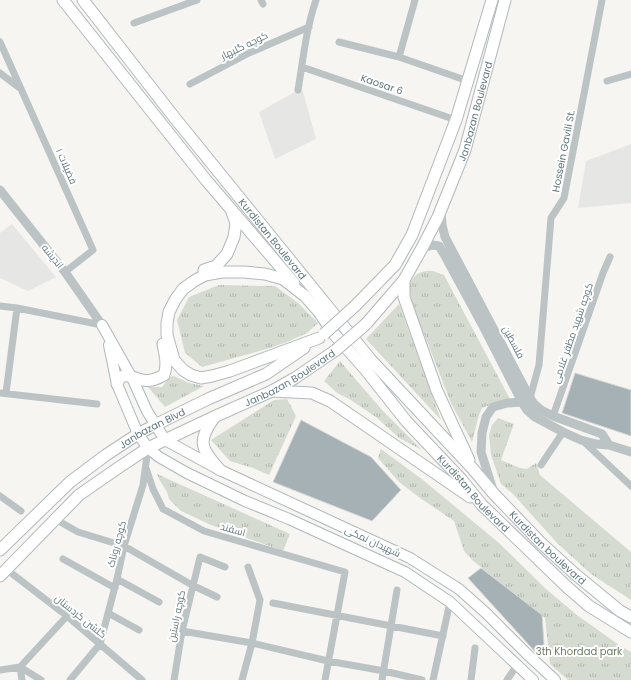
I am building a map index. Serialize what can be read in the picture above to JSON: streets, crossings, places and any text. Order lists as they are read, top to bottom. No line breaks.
{"streets":{"main road":["Janbazan Boulevard","Kurdistan Boulevard","اندیشه","Janbazan Blvd","شهیدان نمکی","Kurdistan boulevard"],"street":["کوچه گلبهار","Kaosar 6","Hossein Gavili St.","فضیلات ۱","کوچه شهید مظفر غلامی","فلسطین","اسفند","کوچه روناک","گلشن کردستان","کوچه راستین"]},"crossings":[["Kaosar 6","Janbazan Boulevard"],["Janbazan Boulevard","Kurdistan Boulevard"],["Janbazan Boulevard","اندیشه"],["Janbazan Boulevard","فلسطین"],["Janbazan Boulevard","Janbazan Blvd"],["Janbazan Boulevard","شهیدان نمکی"],["Janbazan Boulevard","کوچه روناک"],["Janbazan Boulevard","گلشن کردستان"],["Hossein Gavili St.","فلسطین"],["فضیلات ۱","اندیشه"],["Kurdistan Boulevard","Janbazan Blvd"],["Kurdistan Boulevard","Kurdistan boulevard"],["اندیشه","Janbazan Blvd"],["اندیشه","شهیدان نمکی"],["اندیشه","کوچه روناک"],["کوچه شهید مظفر غلامی","فلسطین"],["اسفند","کوچه روناک"],["شهیدان نمکی","کوچه روناک"],["کوچه روناک","گلشن کردستان"]],"parks":["3th Khordad park"]}
